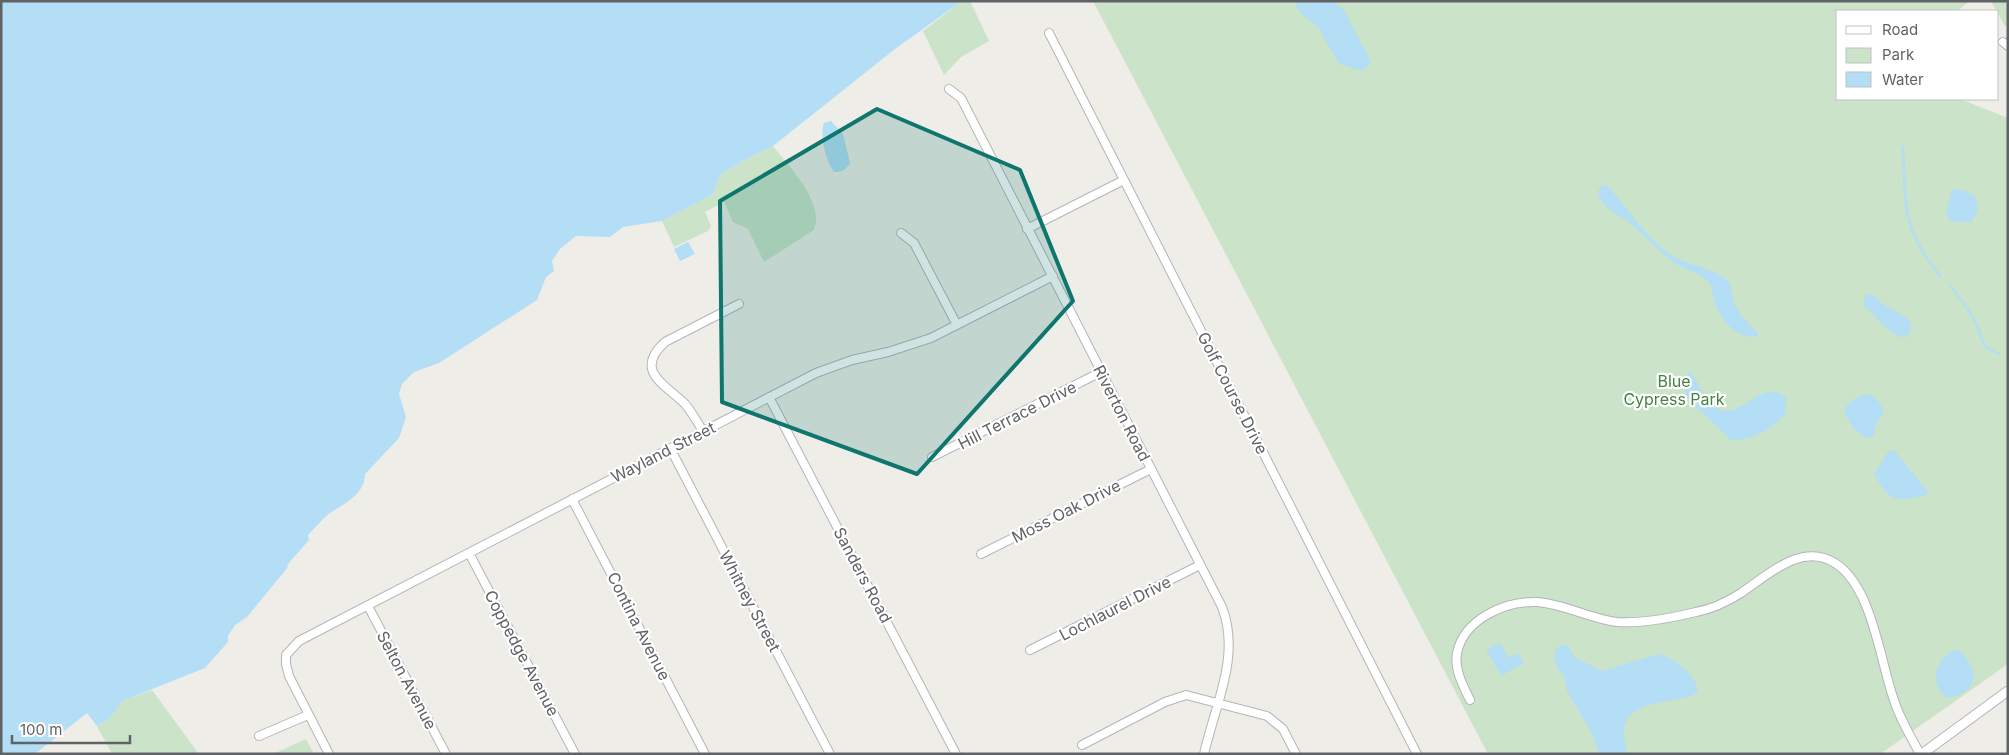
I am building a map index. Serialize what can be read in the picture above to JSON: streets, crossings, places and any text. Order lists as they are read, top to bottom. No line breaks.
{"streets":{"street":["Golf Course Drive","Riverton Road","Hill Terrace Drive","Wayland Street","Moss Oak Drive","Sanders Road","Whitney Street","Lochlaurel Drive","Contina Avenue","Coppedge Avenue","Selton Avenue"]},"crossings":[["Riverton Road","Hill Terrace Drive"],["Riverton Road","Wayland Street"],["Riverton Road","Moss Oak Drive"],["Riverton Road","Lochlaurel Drive"],["Wayland Street","Sanders Road"],["Wayland Street","Whitney Street"],["Wayland Street","Contina Avenue"],["Wayland Street","Coppedge Avenue"],["Wayland Street","Selton Avenue"]],"parks":["Blue Cypress Park"],"legend":["Road","Park","Water"],"scale_bar":"100 m"}
